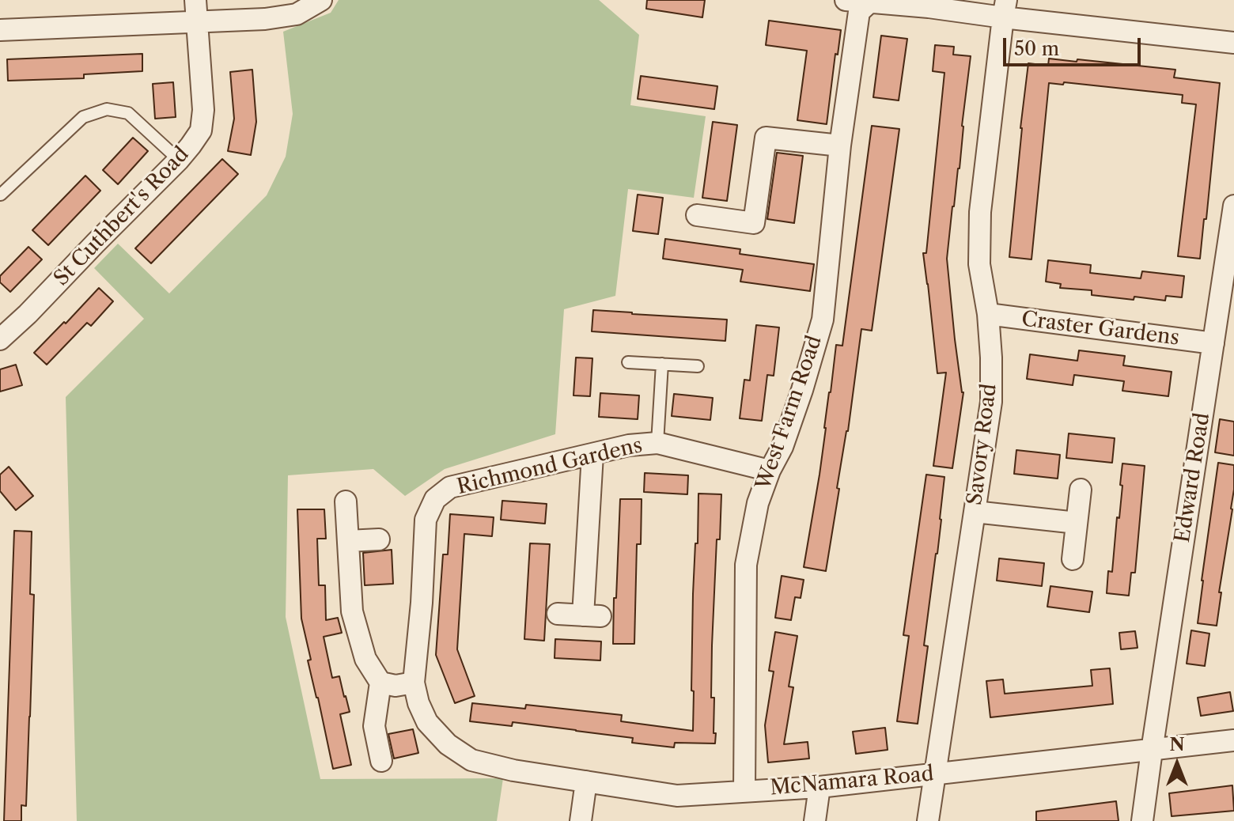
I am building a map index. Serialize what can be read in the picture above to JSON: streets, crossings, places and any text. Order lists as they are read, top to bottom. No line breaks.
{"streets":{"street":["St Cuthbert's Road","Craster Gardens","West Farm Road","Savory Road","Richmond Gardens","Edward Road","McNamara Road"]},"crossings":[["Craster Gardens","Savory Road"],["Craster Gardens","Edward Road"],["West Farm Road","Richmond Gardens"],["West Farm Road","McNamara Road"],["Savory Road","McNamara Road"],["Richmond Gardens","McNamara Road"],["Edward Road","McNamara Road"]],"scale_bar":"50 m","north":"top"}
